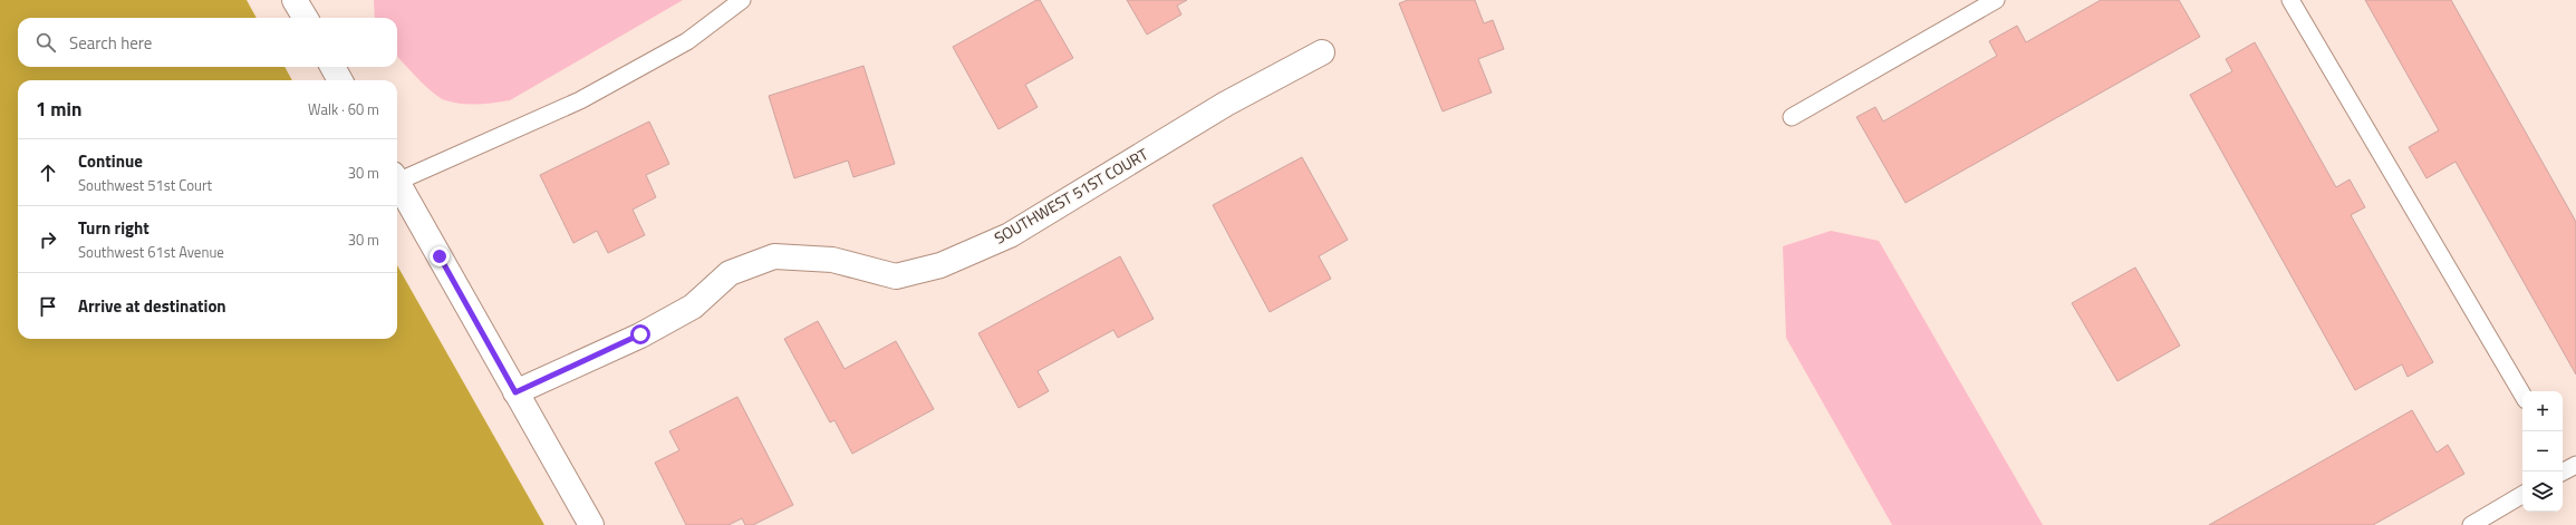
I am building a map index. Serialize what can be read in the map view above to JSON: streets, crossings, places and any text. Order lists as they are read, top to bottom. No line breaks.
{"streets":{"street":["SOUTHWEST 51ST COURT"]},"page":{"search":"Search here","heading":["1 min","Walk · 60 m"],"list":[["Continue","Southwest 51st Court","30 m"],["Turn right","Southwest 61st Avenue","30 m"],"Arrive at destination"],"map_buttons":["+","−"]}}
